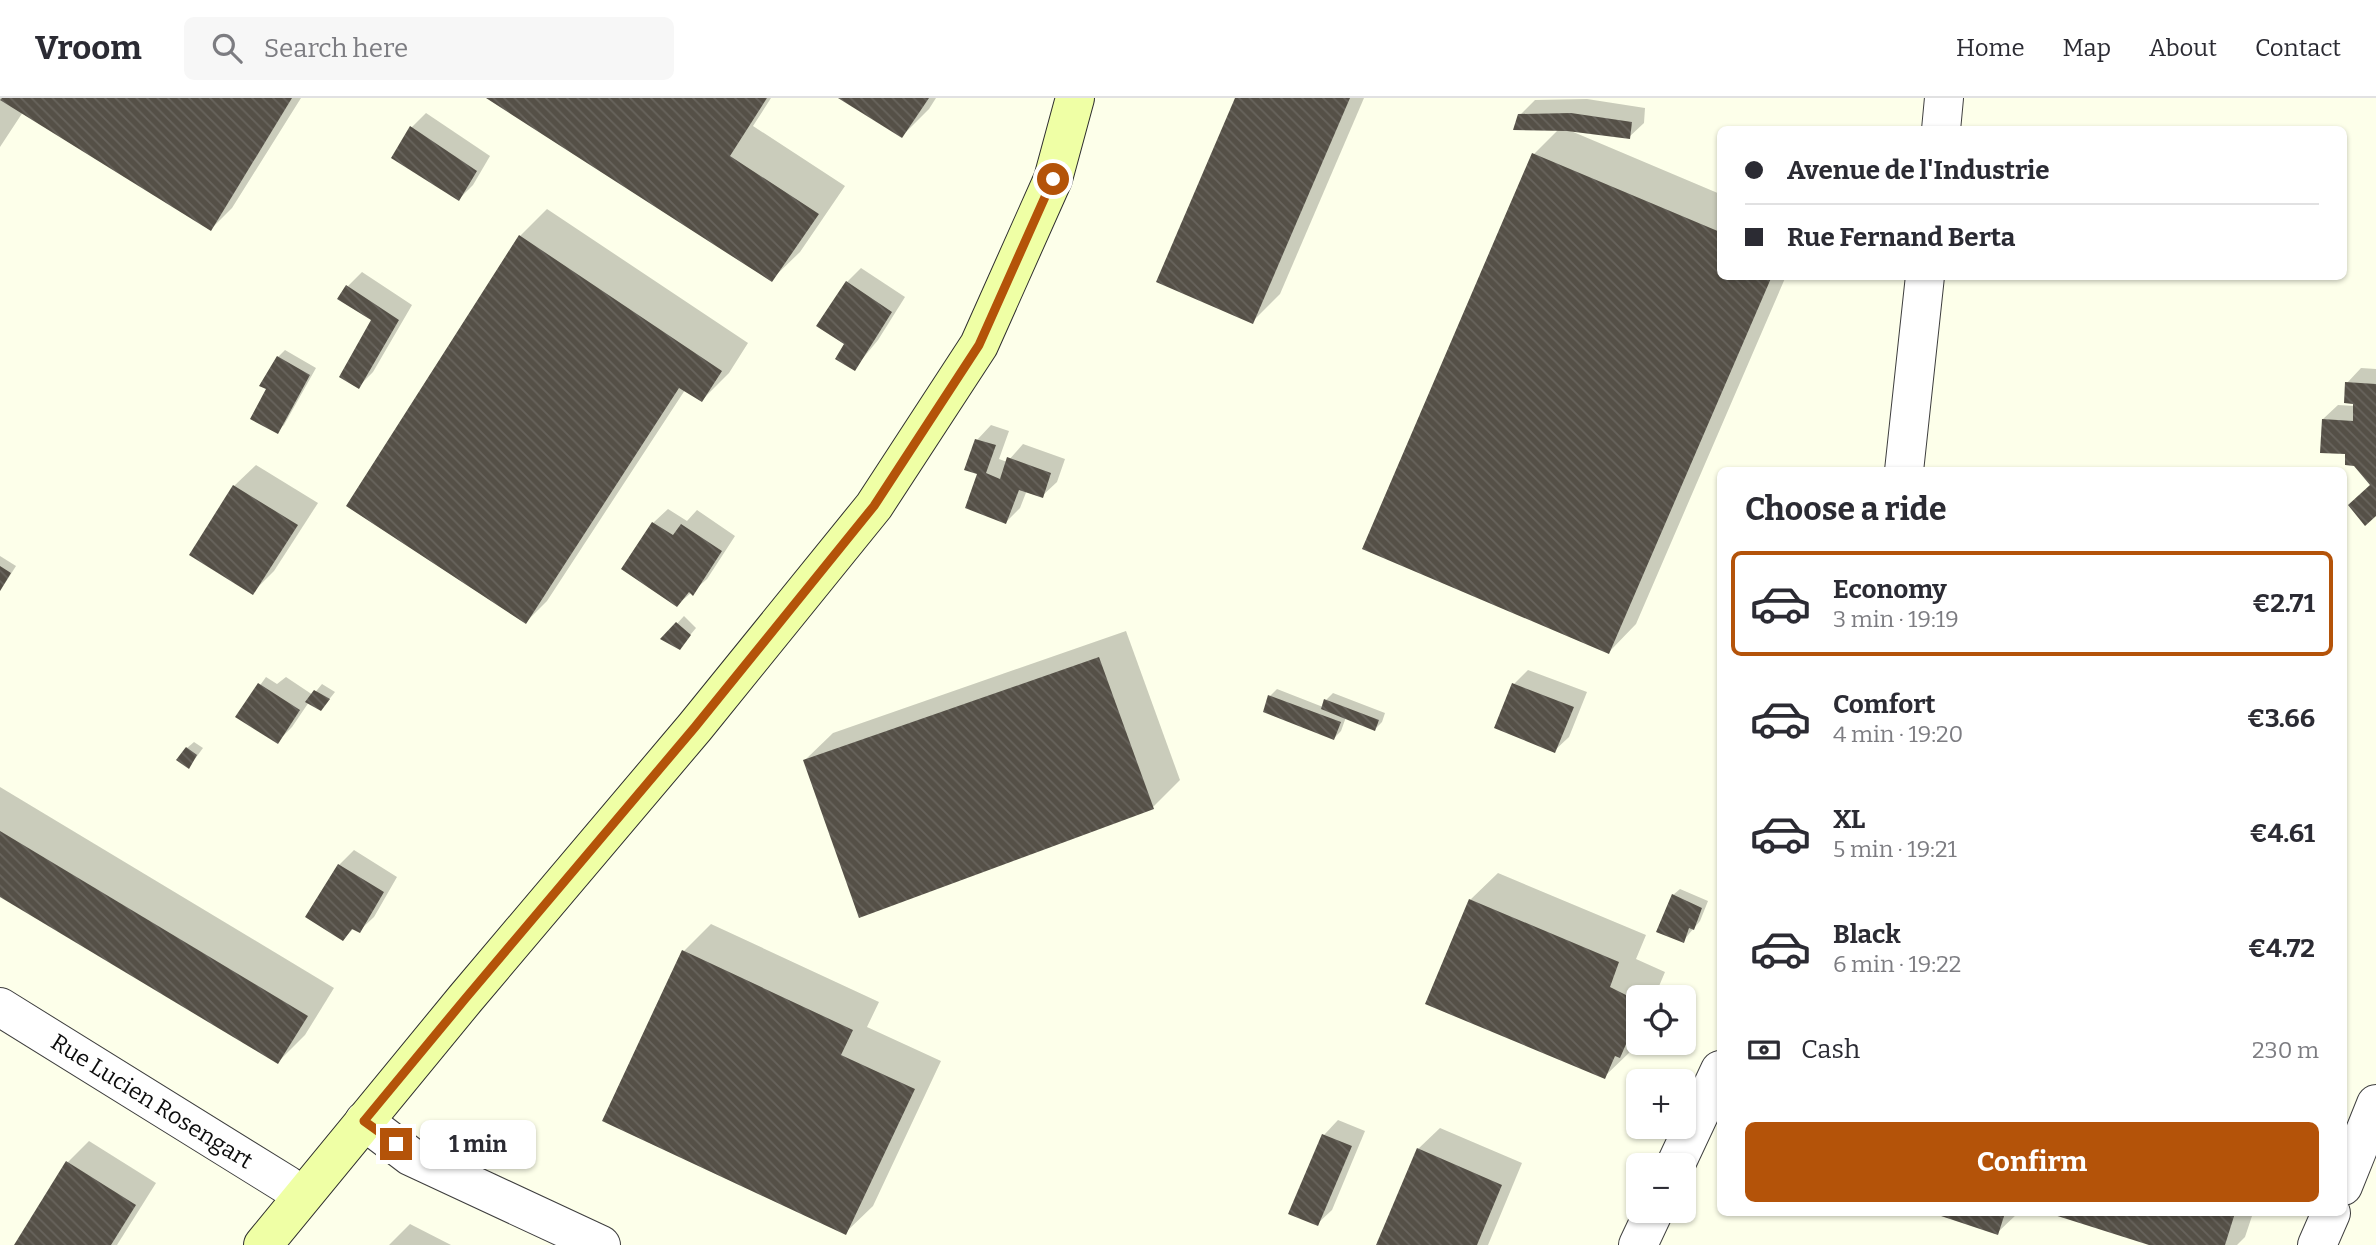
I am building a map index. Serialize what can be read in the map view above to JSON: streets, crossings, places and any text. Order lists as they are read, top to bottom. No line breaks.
{"streets":{"street":["Rue Lucien Rosengart"]},"page":{"header":"Vroom","search":"Search here","nav":["Home","Map","About","Contact"],"banner":["Avenue de l'Industrie","Rue Fernand Berta"],"heading":"Choose a ride","list":[{"name":"Economy","note":"3 min · 19:19","value":"€2.71"},{"name":"Comfort","note":"4 min · 19:20","value":"€3.66"},{"name":"XL","note":"5 min · 19:21","value":"€4.61"},{"name":"Black","note":"6 min · 19:22","value":"€4.72"}],"map_buttons":["+","−"],"pay":["Cash","230 m"],"buttons":"Confirm","bubble":"1 min"}}
